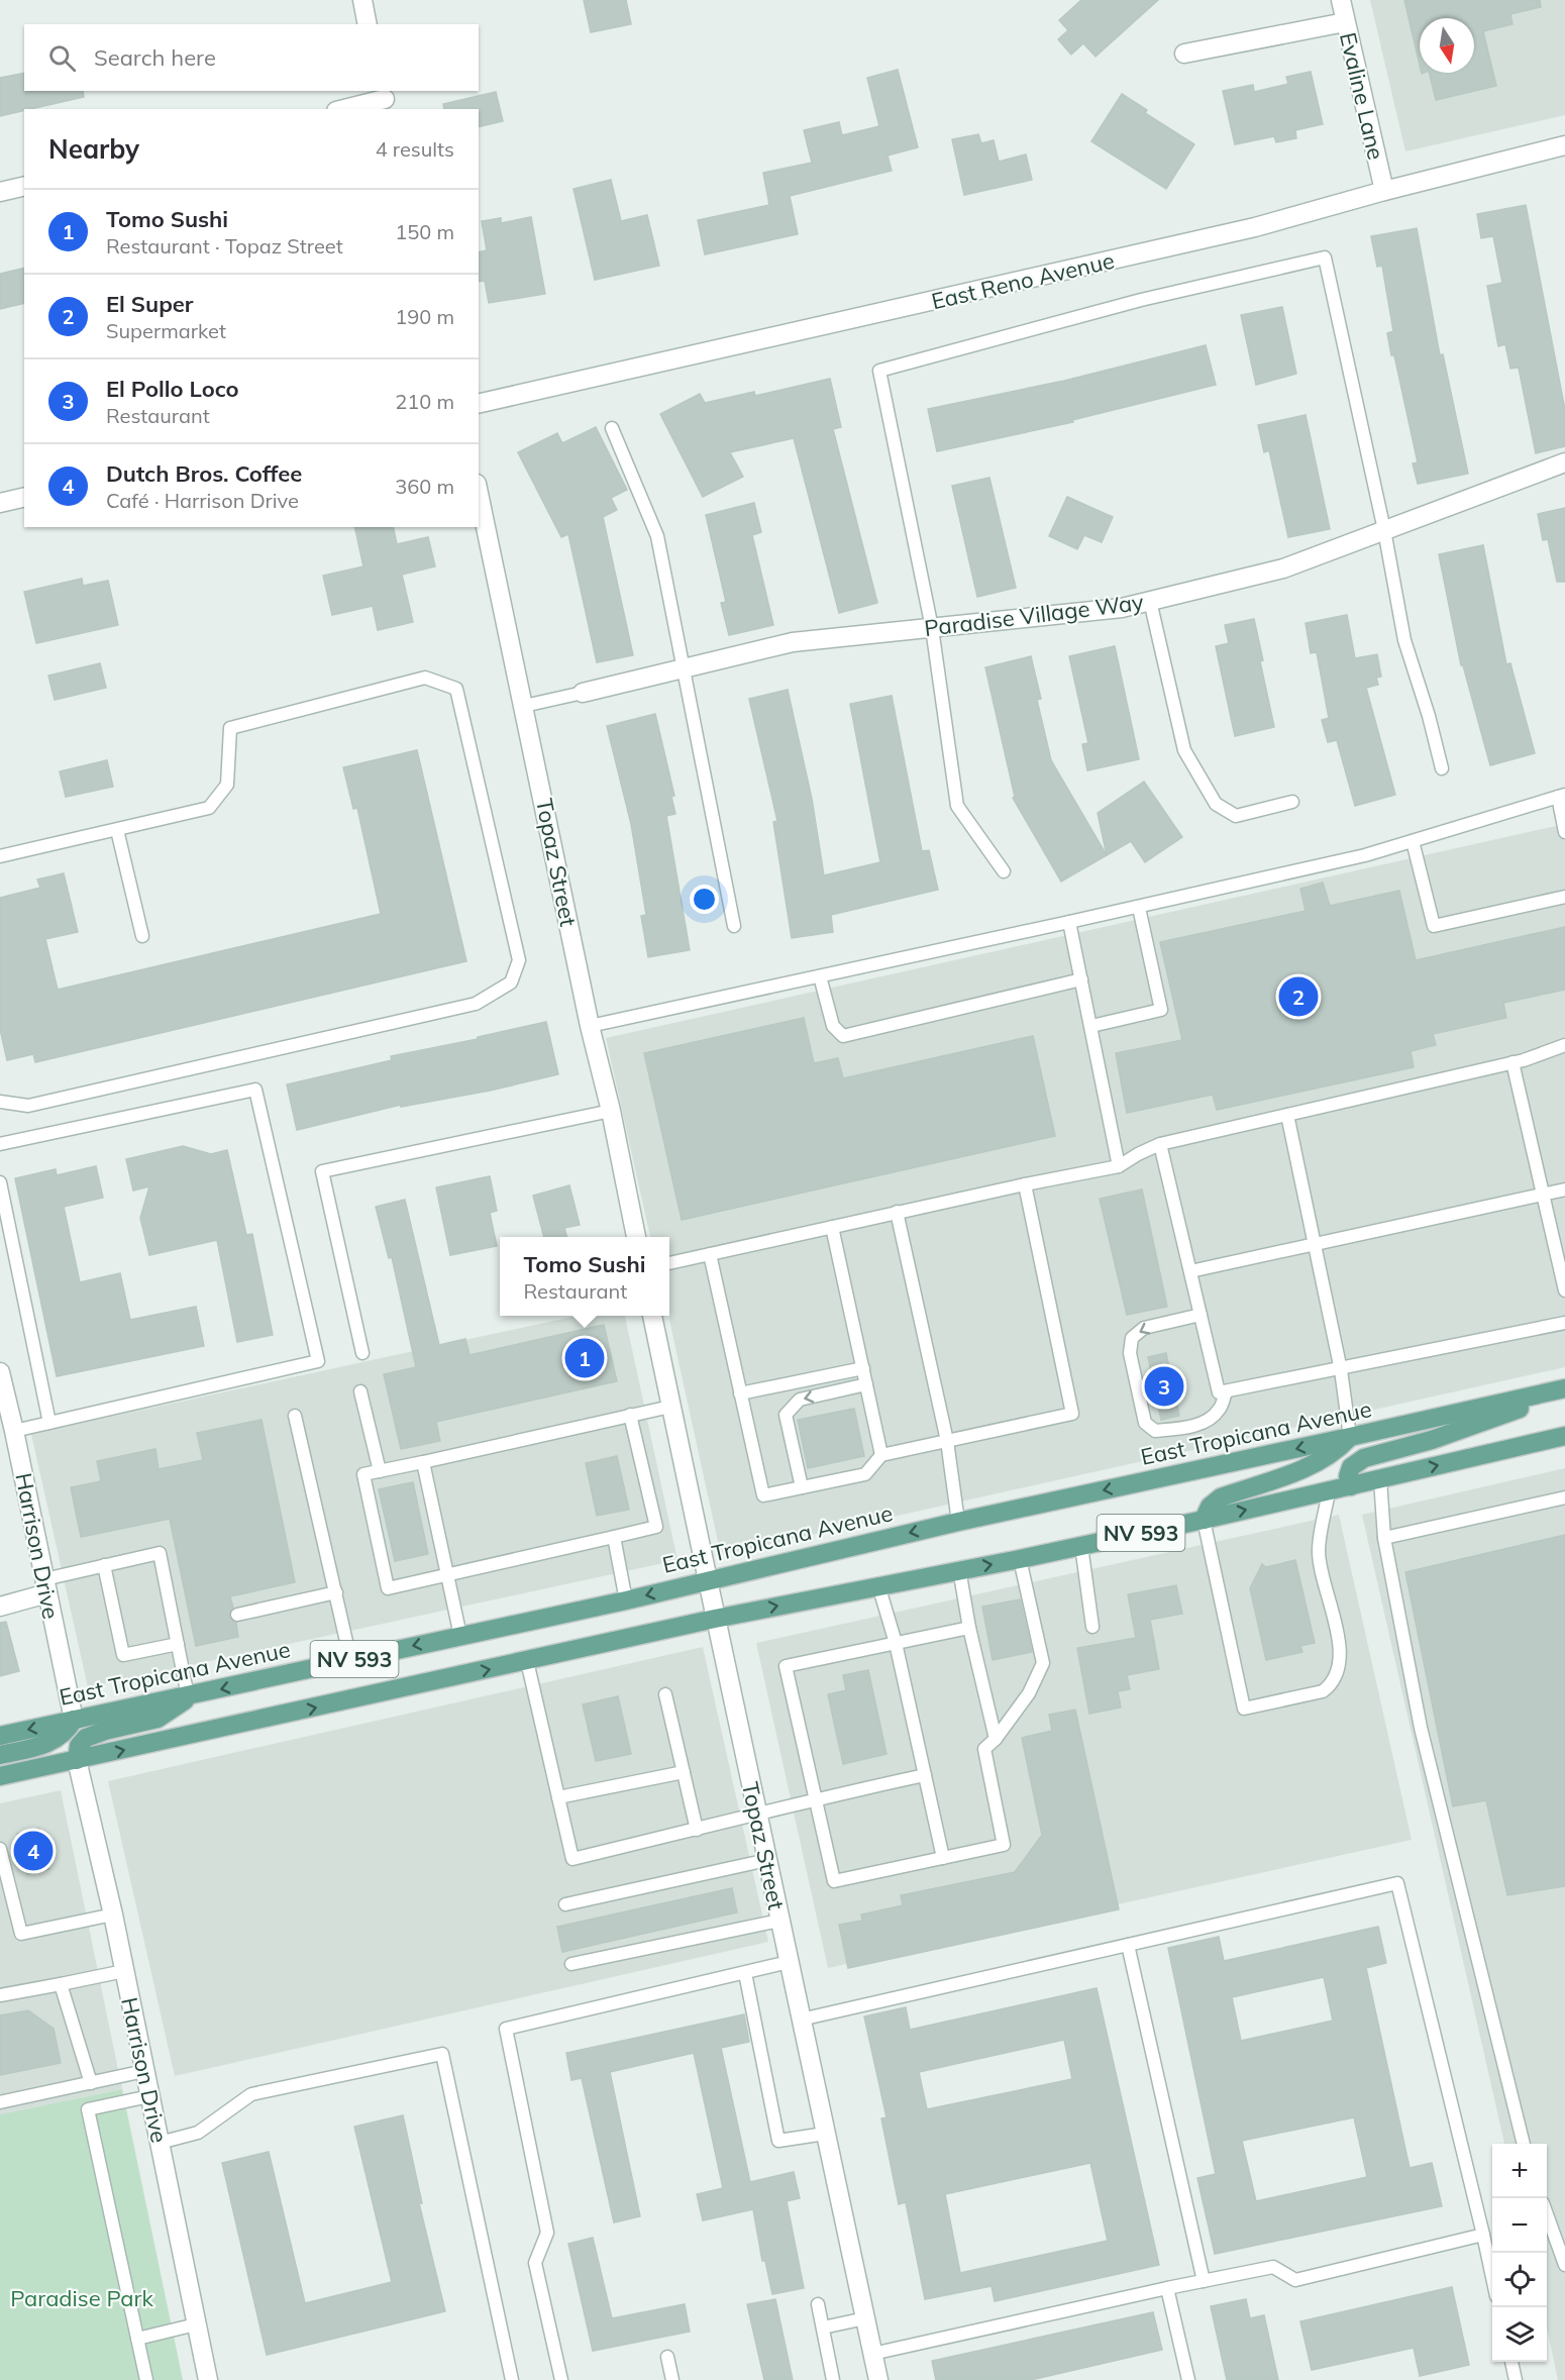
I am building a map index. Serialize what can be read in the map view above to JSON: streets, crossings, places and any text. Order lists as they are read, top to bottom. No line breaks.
{"streets":{"main road":["East Tropicana Avenue","NV 593"],"street":["Evaline Lane","East Reno Avenue","Paradise Village Way","Topaz Street","Harrison Drive"]},"crossings":[["Evaline Lane","East Reno Avenue"],["Paradise Village Way","Topaz Street"],["Topaz Street","East Tropicana Avenue"],["Topaz Street","NV 593"],["East Tropicana Avenue","Harrison Drive"],["NV 593","Harrison Drive"]],"parks":["Paradise Park"],"north":"bottom","page":{"search":"Search here","heading":["Nearby","4 results"],"list":[{"mark":"1","name":"Tomo Sushi","note":"Restaurant · Topaz Street","value":"150 m"},{"mark":"2","name":"El Super","note":"Supermarket","value":"190 m"},{"mark":"3","name":"El Pollo Loco","note":"Restaurant","value":"210 m"},{"mark":"4","name":"Dutch Bros. Coffee","note":"Café · Harrison Drive","value":"360 m"}],"pins":["2","1","3","4"],"popup":["Tomo Sushi","Restaurant"],"map_buttons":["+","−"]}}
